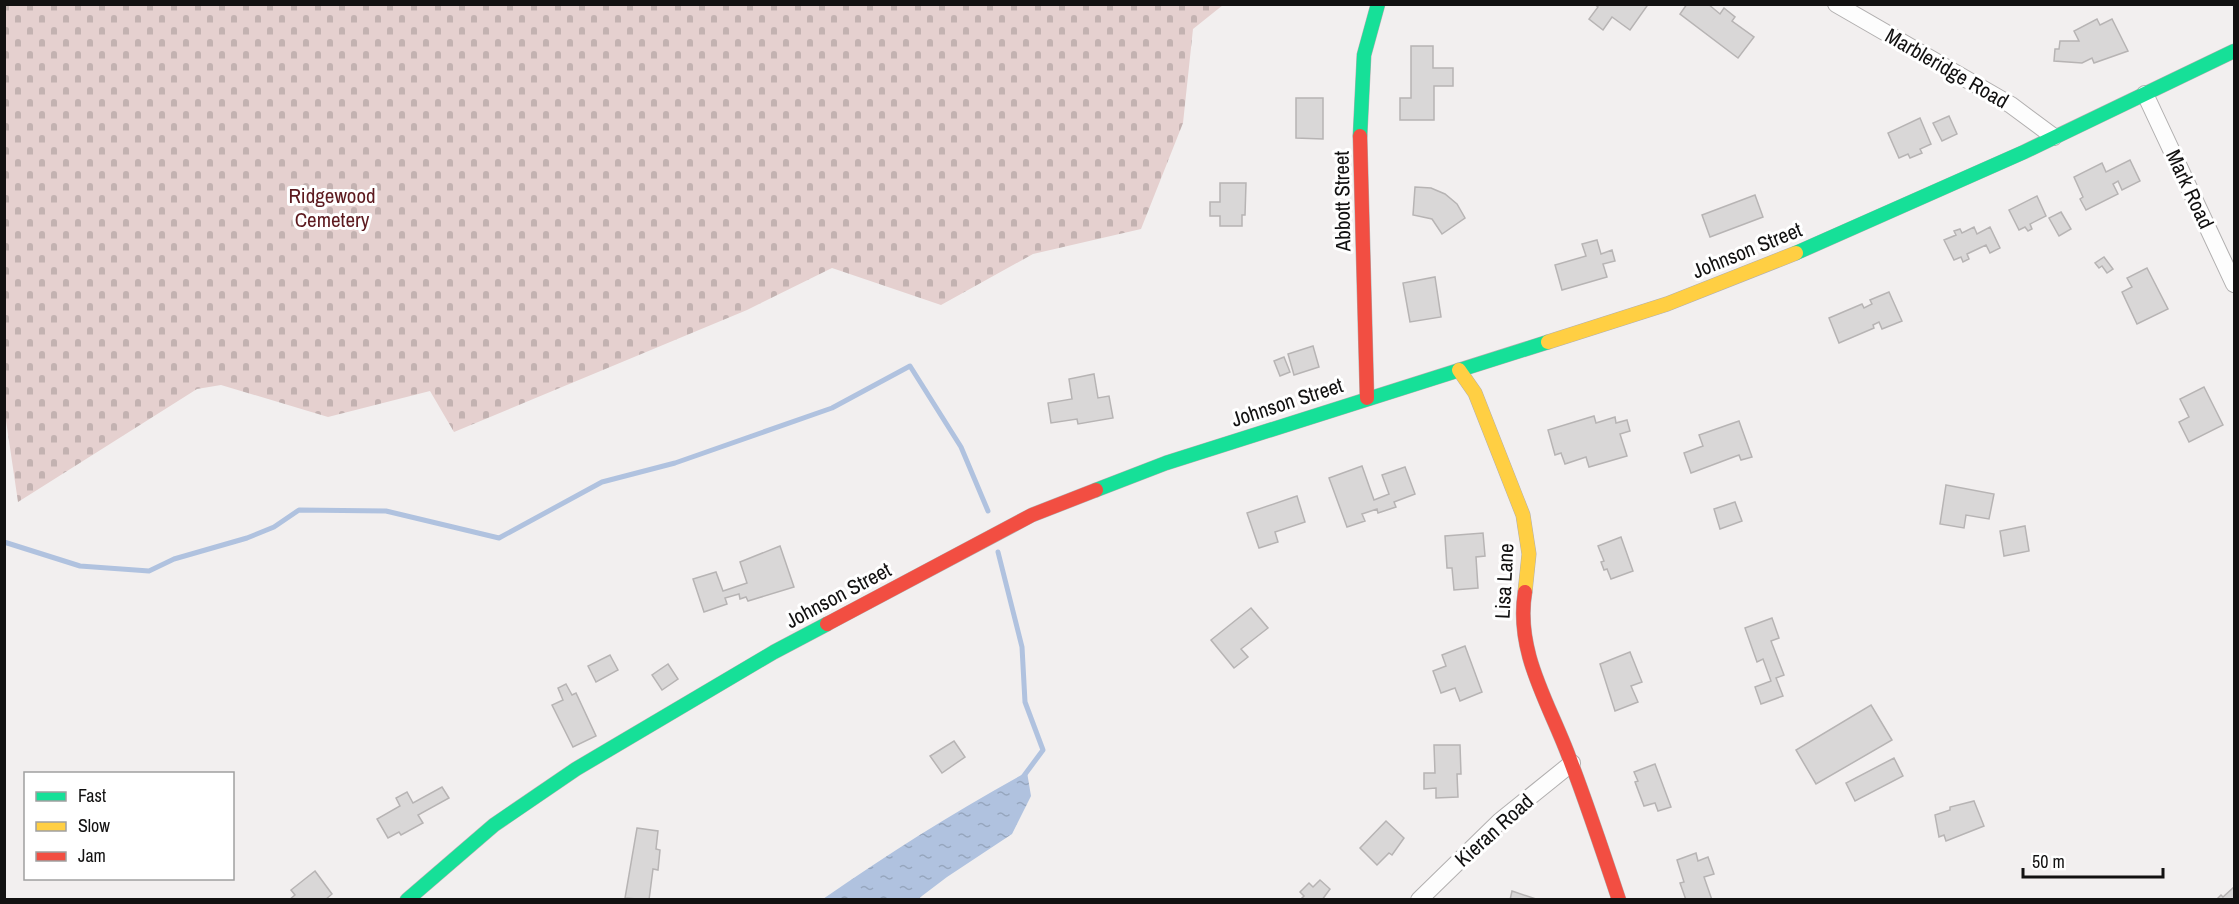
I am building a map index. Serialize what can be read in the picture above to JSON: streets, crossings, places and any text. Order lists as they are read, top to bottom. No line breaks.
{"streets":{"street":["Marbleridge Road","Mark Road","Abbott Street","Johnson Street","Lisa Lane","Kieran Road"]},"crossings":[["Marbleridge Road","Johnson Street"],["Mark Road","Johnson Street"],["Abbott Street","Johnson Street"],["Johnson Street","Lisa Lane"],["Lisa Lane","Kieran Road"]],"parks":["Ridgewood Cemetery"],"legend":["Fast","Slow","Jam"],"scale_bar":"50 m"}
